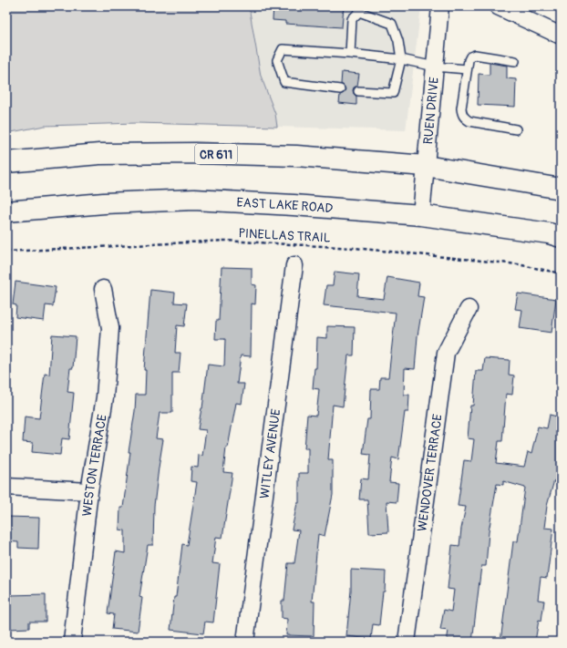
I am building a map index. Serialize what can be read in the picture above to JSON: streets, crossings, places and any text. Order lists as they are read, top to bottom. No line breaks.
{"streets":{"main road":["CR 611","EAST LAKE ROAD"],"street":["RUEN DRIVE","WITLEY AVENUE","WESTON TERRACE","WENDOVER TERRACE"],"path":["PINELLAS TRAIL"]},"crossings":[["RUEN DRIVE","CR 611"],["RUEN DRIVE","EAST LAKE ROAD"]]}
